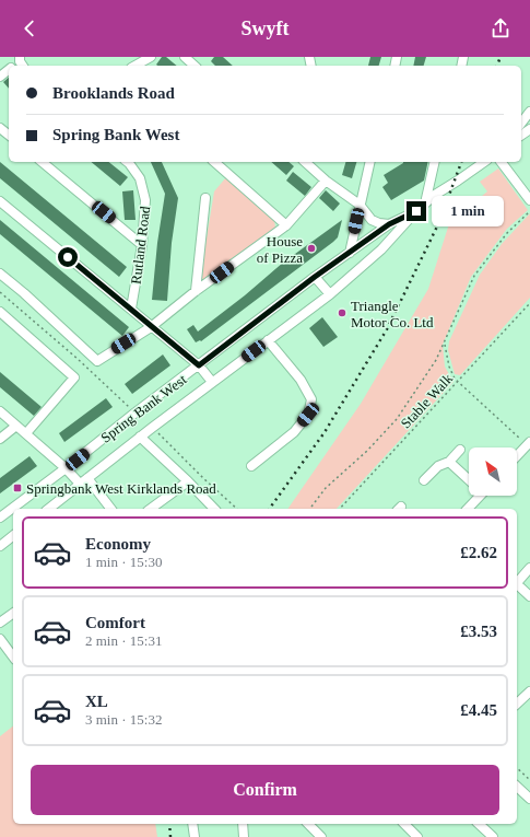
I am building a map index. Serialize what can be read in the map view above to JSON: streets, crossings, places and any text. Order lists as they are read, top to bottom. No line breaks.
{"streets":{"street":["Rutland Road","Spring Bank West"],"path":["Stable Walk"]},"places":{"other":["House of Pizza","Triangle Motor Co. Ltd"],"transit":["Springbank West Kirklands Road"]},"north":"top left","page":{"header":"Swyft","banner":["Brooklands Road","Spring Bank West"],"bubble":"1 min","list":[{"name":"Economy","note":"1 min · 15:30","value":"£2.62"},{"name":"Comfort","note":"2 min · 15:31","value":"£3.53"},{"name":"XL","note":"3 min · 15:32","value":"£4.45"}],"buttons":"Confirm"}}
